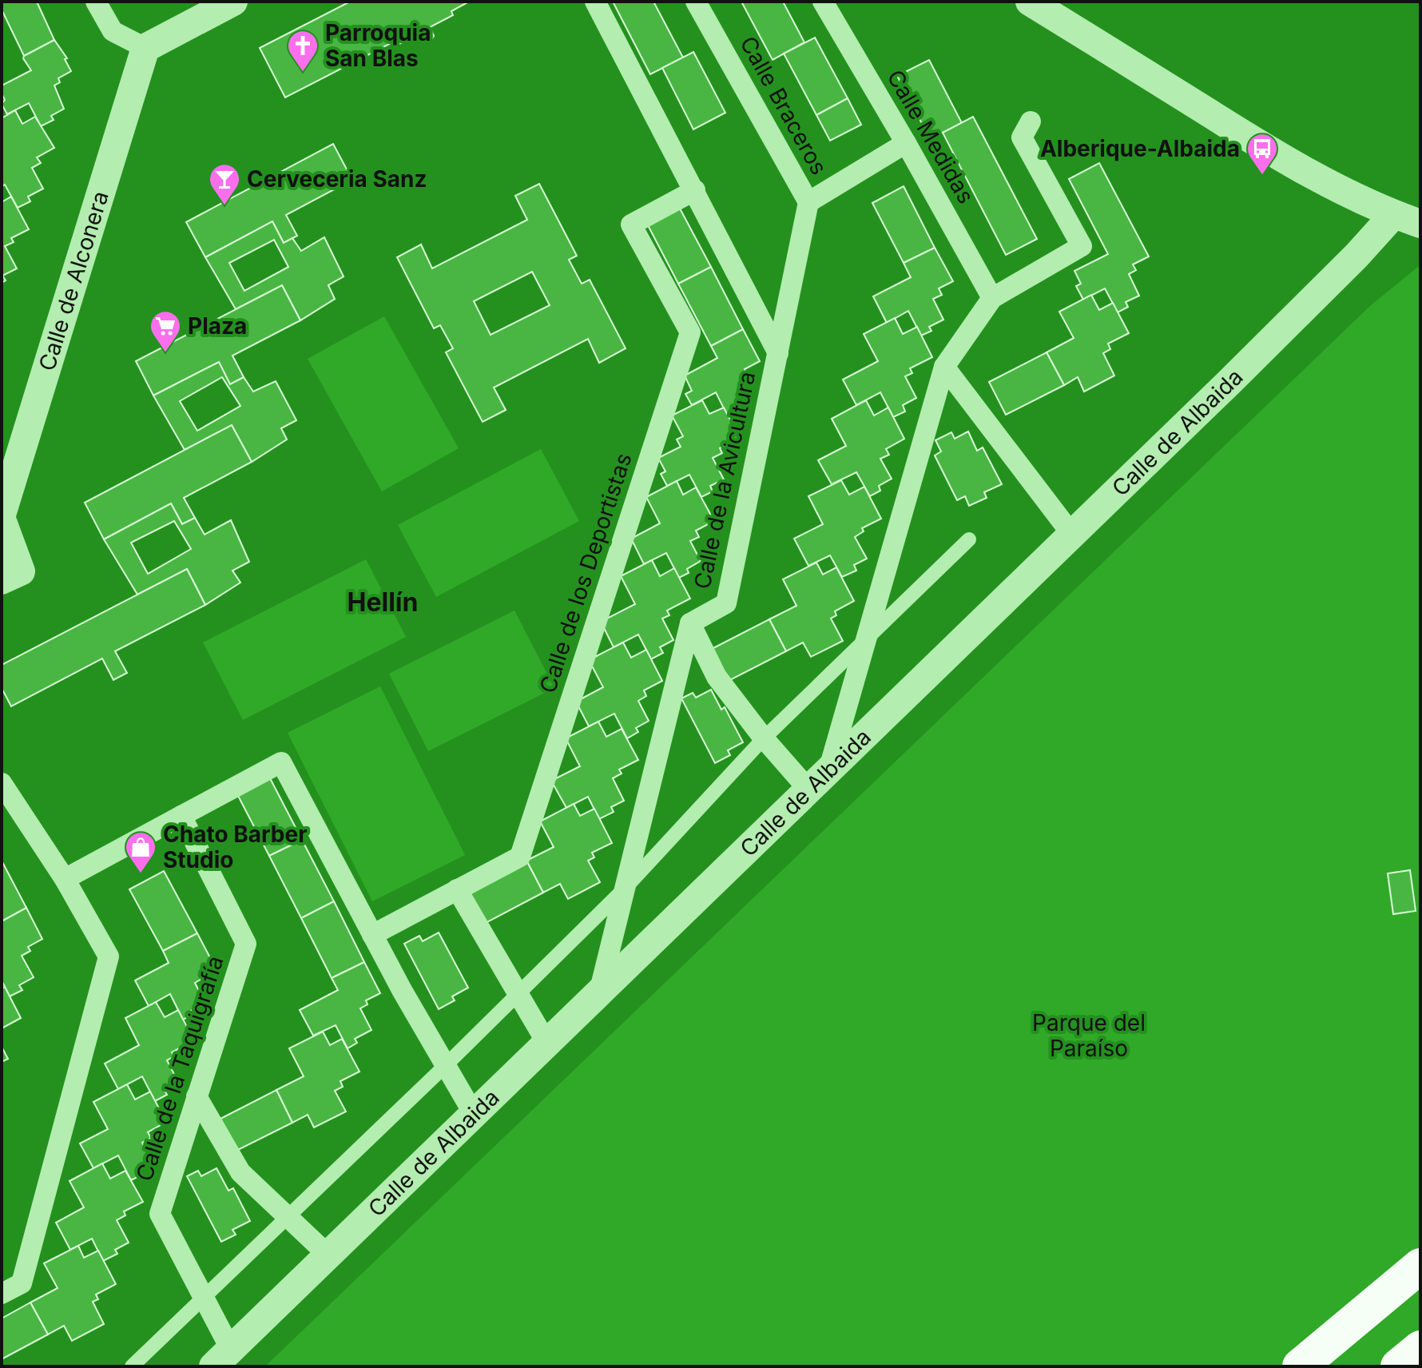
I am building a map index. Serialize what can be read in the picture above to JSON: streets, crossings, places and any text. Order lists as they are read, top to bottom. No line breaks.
{"streets":{"street":["Calle Braceros","Calle Medidas","Calle de Alconera","Calle de Albaida","Calle de la Avicultura","Calle de los Deportistas","Calle de la Taquigrafía"]},"crossings":[["Calle Braceros","Calle Medidas"],["Calle Braceros","Calle de la Avicultura"],["Calle de Albaida","Calle de la Taquigrafía"]],"districts":["Hellín"],"parks":["Parque del Paraíso"],"places":{"church":["Parroquia San Blas"],"bus stop":["Alberique-Albaida"],"bar":["Cerveceria Sanz"],"supermarket":["Plaza"],"shop":["Chato Barber Studio"]}}
